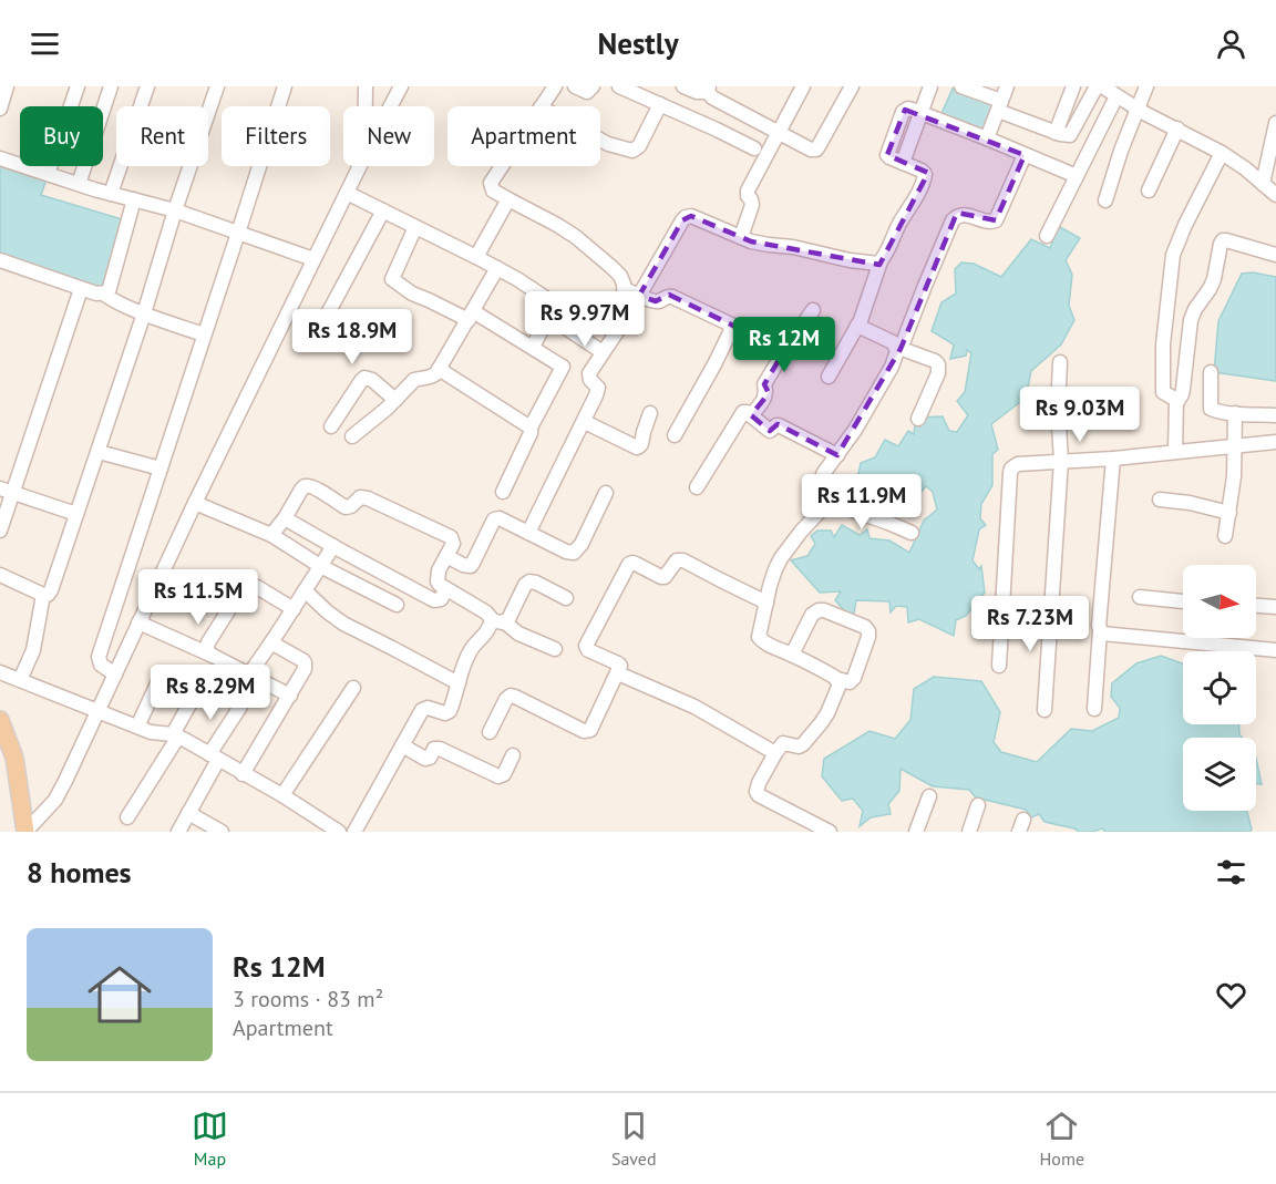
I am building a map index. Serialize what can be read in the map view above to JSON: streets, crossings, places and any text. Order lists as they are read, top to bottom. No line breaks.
{"north":"right","page":{"header":"Nestly","chip":["Buy","Rent","Filters","New","Apartment"],"price":["Rs 9.97M","Rs 18.9M","Rs 12M","Rs 9.03M","Rs 11.9M","Rs 11.5M","Rs 7.23M","Rs 8.29M"],"heading":"8 homes","list":[{"name":"Rs 12M","note":"3 rooms · 83 m² · Apartment"}],"tabs":["Map","Saved","Home"]}}
